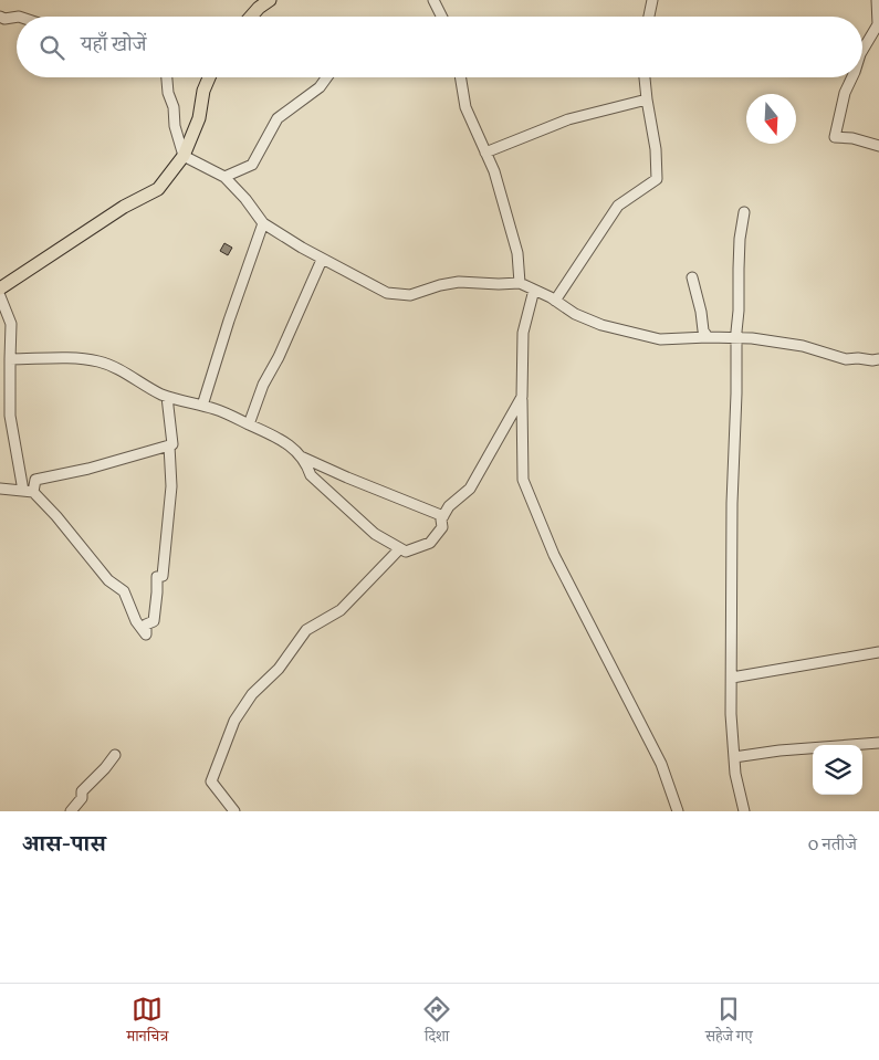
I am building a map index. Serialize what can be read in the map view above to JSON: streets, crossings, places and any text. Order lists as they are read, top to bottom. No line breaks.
{"north":"bottom","page":{"search":"यहाँ खोजें","heading":["आस-पास","0 नतीजे"],"nav":["मानचित्र","दिशा","सहेजे गए"]}}
